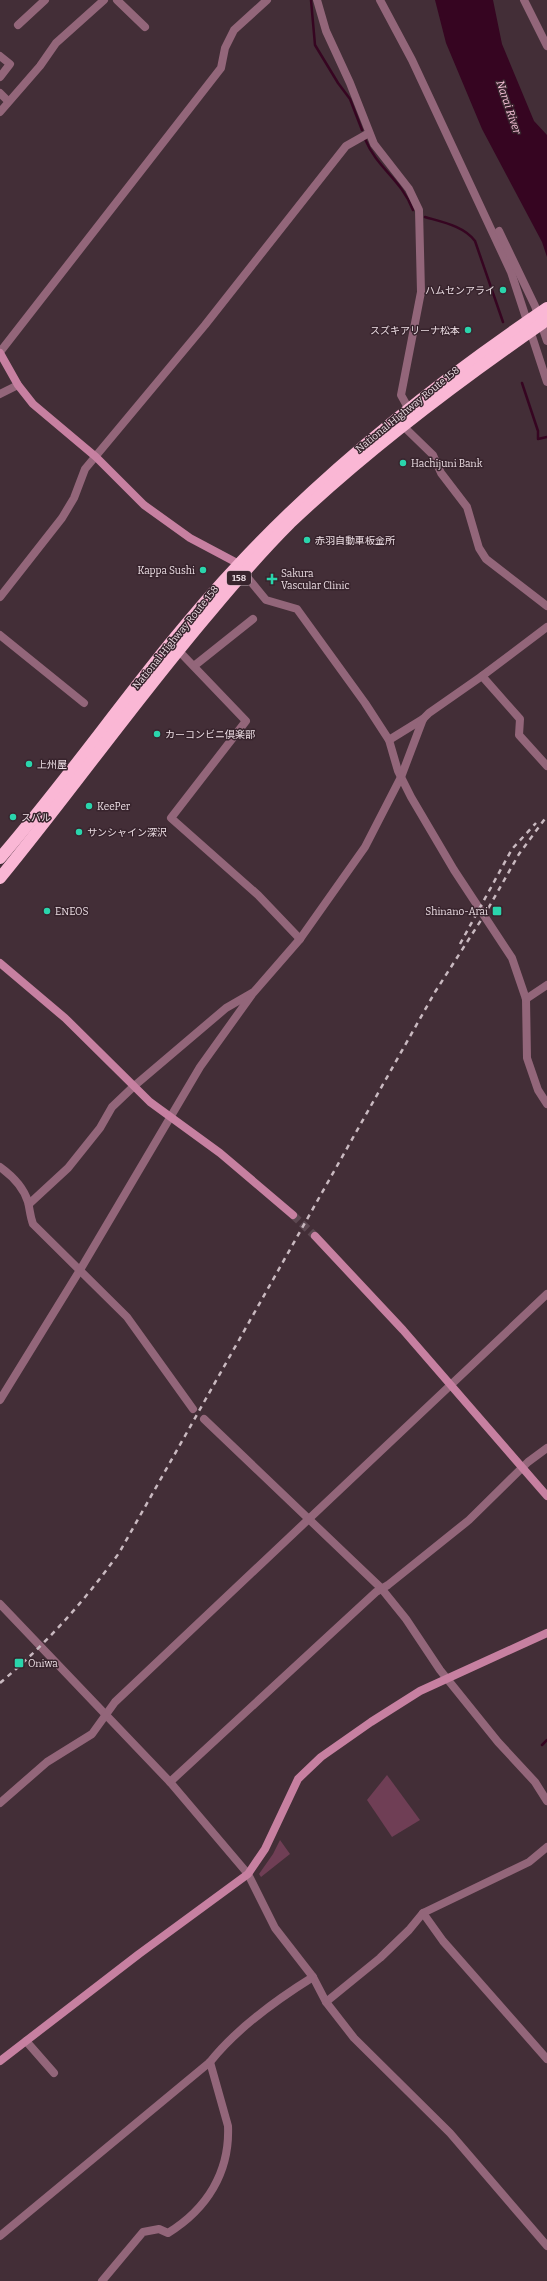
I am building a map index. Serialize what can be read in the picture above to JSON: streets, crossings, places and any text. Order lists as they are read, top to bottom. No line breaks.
{"streets":{"highway":["National Highway Route 158","158"]},"water":["Narai River"],"places":{"other":["ハムセンアライ","スズキアリーナ松本","Hachijuni Bank","赤羽自動車板金所","Kappa Sushi","カーコンビニ倶楽部","上州屋","KeePer","スバル","サンシャイン深沢","ENEOS"],"health":["Sakura Vascular Clinic"],"transit":["Shinano-Arai","Oniwa"]}}
